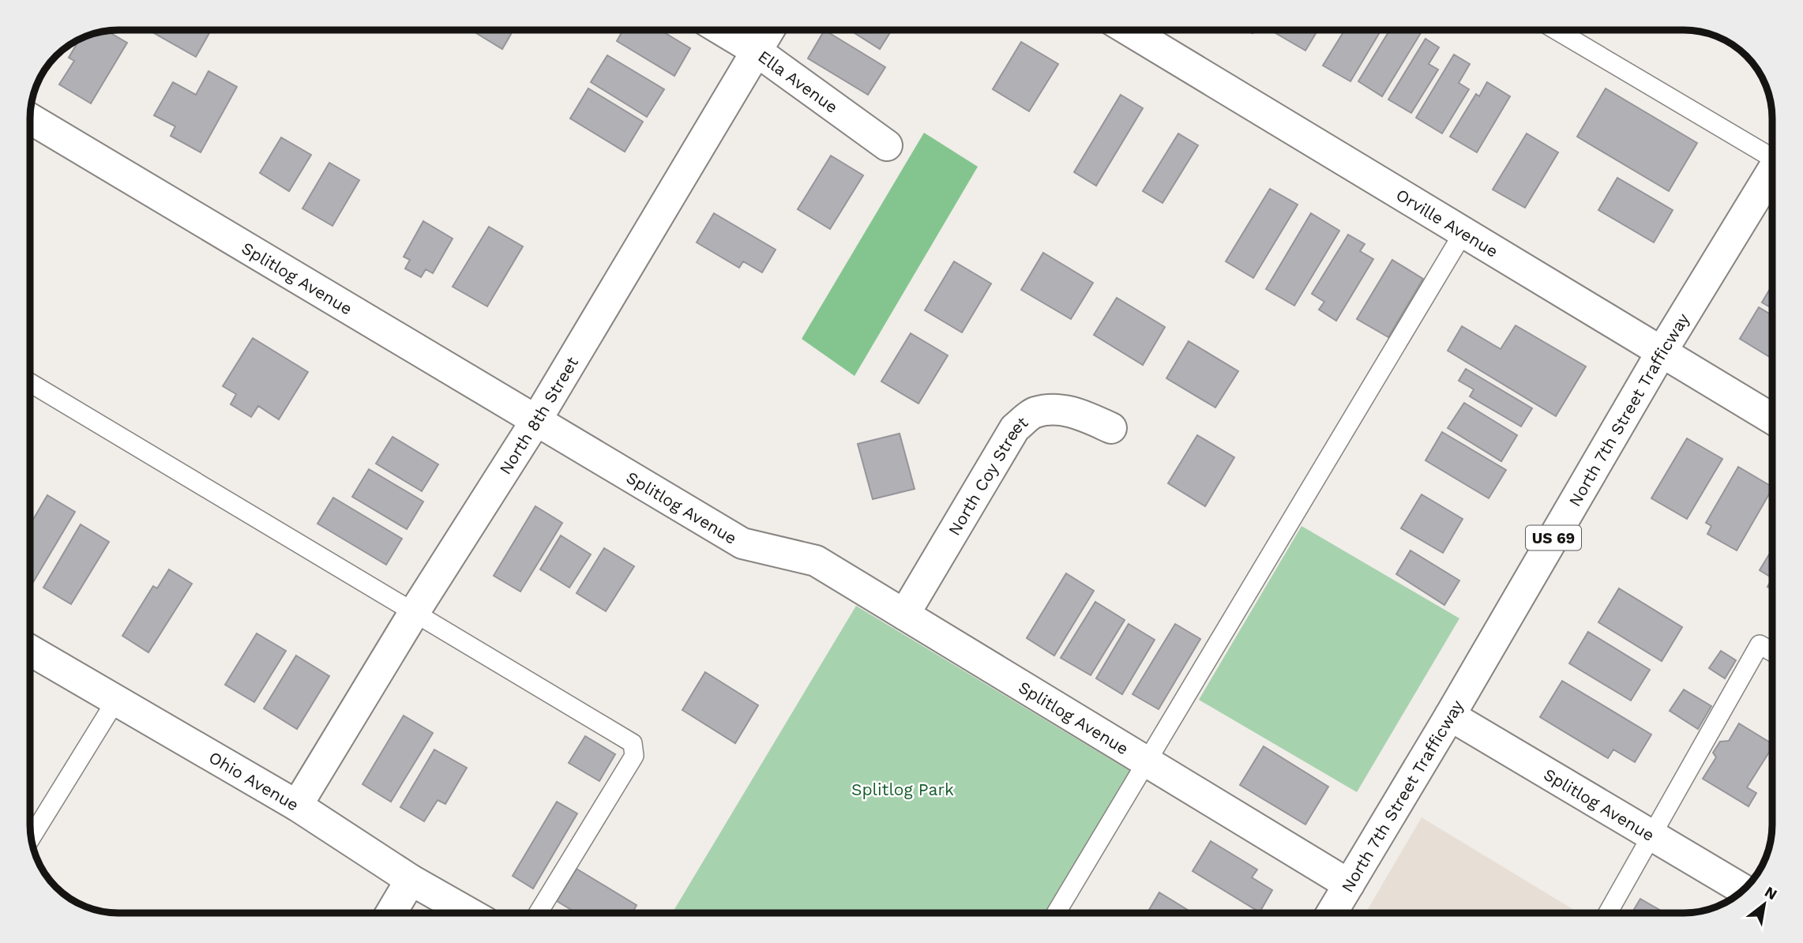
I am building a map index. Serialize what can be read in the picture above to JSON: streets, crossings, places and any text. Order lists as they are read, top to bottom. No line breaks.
{"streets":{"street":["Ella Avenue","Orville Avenue","Splitlog Avenue","North 7th Street Trafficway","North 8th Street","North Coy Street","US 69","Ohio Avenue"]},"crossings":[["Ella Avenue","North 8th Street"],["Orville Avenue","North 7th Street Trafficway"],["Splitlog Avenue","North 7th Street Trafficway"],["Splitlog Avenue","North 8th Street"],["Splitlog Avenue","North Coy Street"],["North 8th Street","Ohio Avenue"]],"parks":["Splitlog Park"],"north":"top right"}
